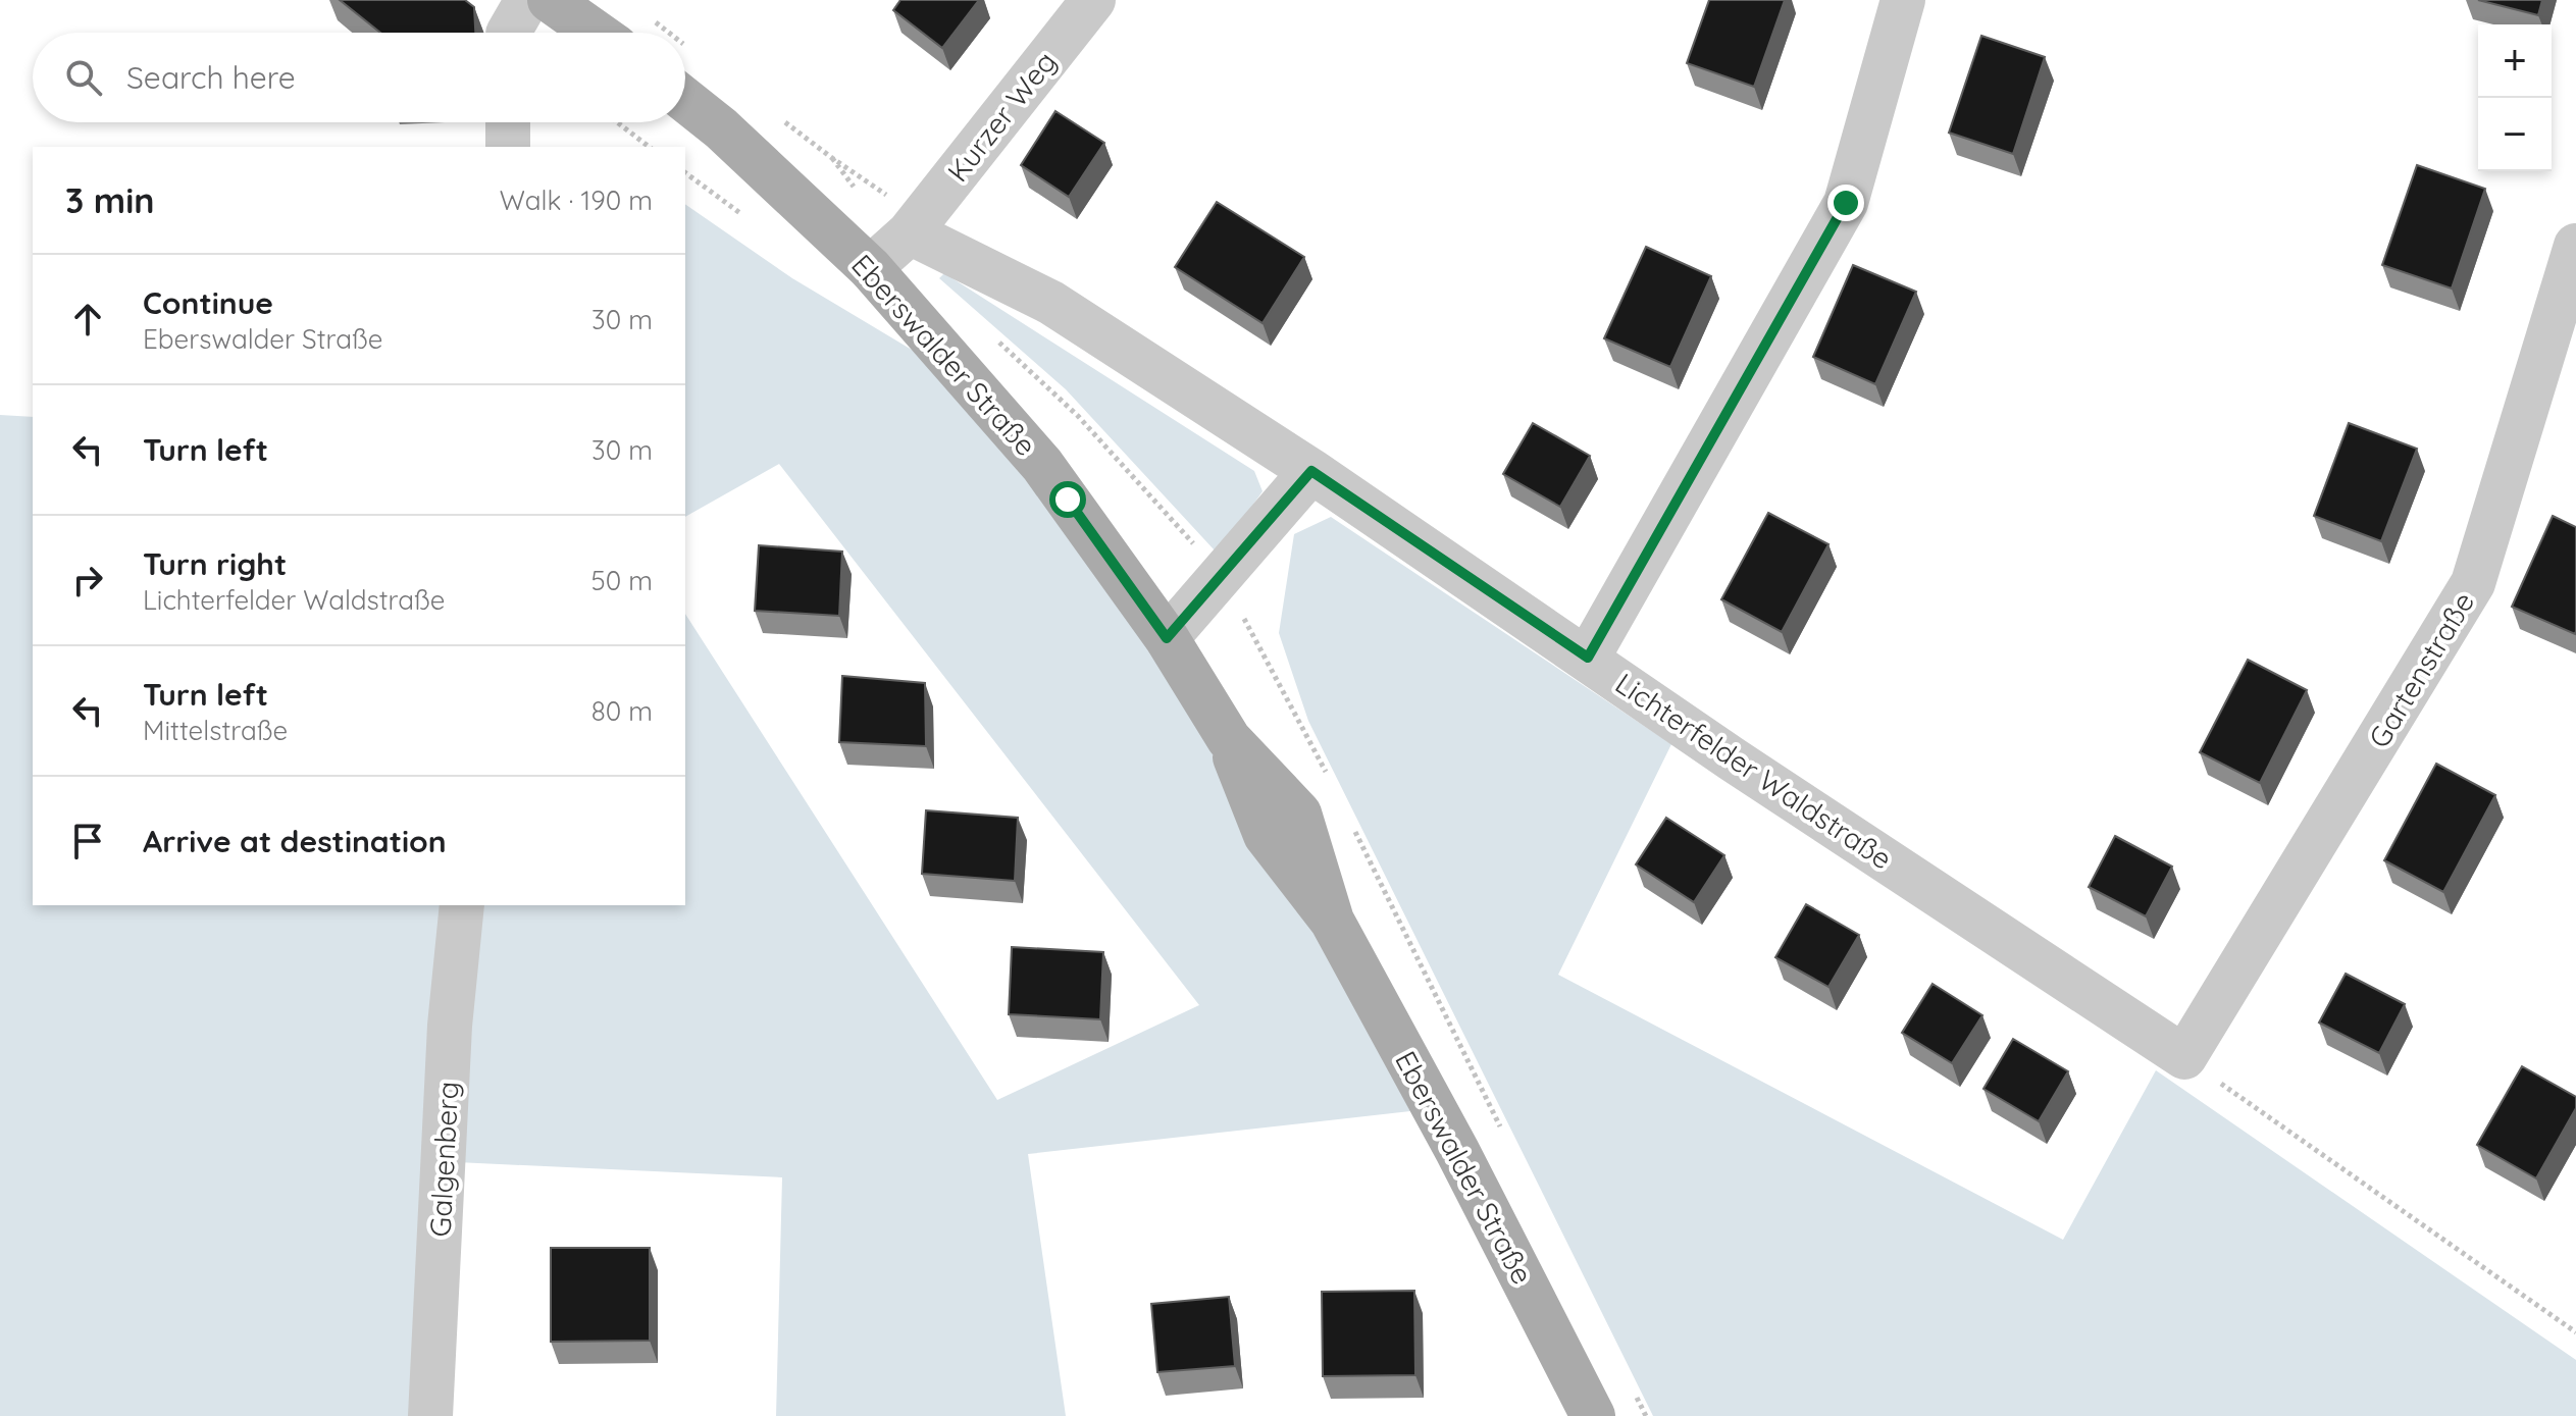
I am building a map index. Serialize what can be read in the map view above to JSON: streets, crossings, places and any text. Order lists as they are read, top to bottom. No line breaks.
{"streets":{"main road":["Eberswalder Straße"],"street":["Kurzer Weg","Gartenstraße","Lichterfelder Waldstraße","Galgenberg"]},"crossings":[["Kurzer Weg","Lichterfelder Waldstraße"],["Gartenstraße","Lichterfelder Waldstraße"]],"page":{"map_buttons":["+","−"],"search":"Search here","heading":["3 min","Walk · 190 m"],"list":[["Continue","Eberswalder Straße","30 m"],["Turn left","30 m"],["Turn right","Lichterfelder Waldstraße","50 m"],["Turn left","Mittelstraße","80 m"],"Arrive at destination"]}}
